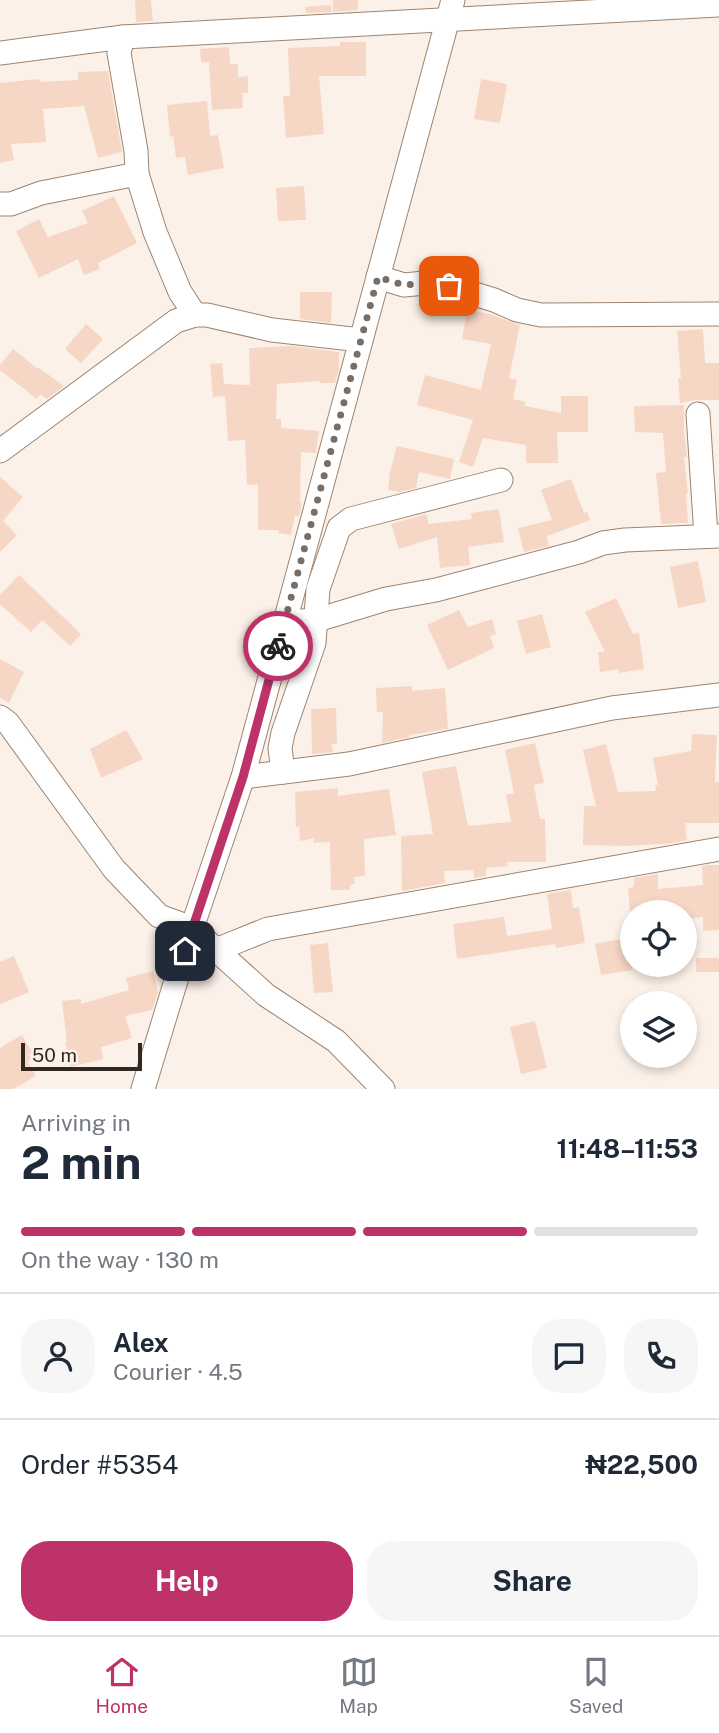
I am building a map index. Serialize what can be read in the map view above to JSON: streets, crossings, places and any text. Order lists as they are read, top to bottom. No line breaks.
{"scale_bar":"50 m","page":{"scale":"50 m","heading":["2 min","Arriving in","11:48–11:53"],"panel":["Alex","Courier · 4.5","Order #5354","₦22,500"],"bar":"On the way · 130 m","buttons":["Help","Share"],"tabs":["Home","Map","Saved"]}}
